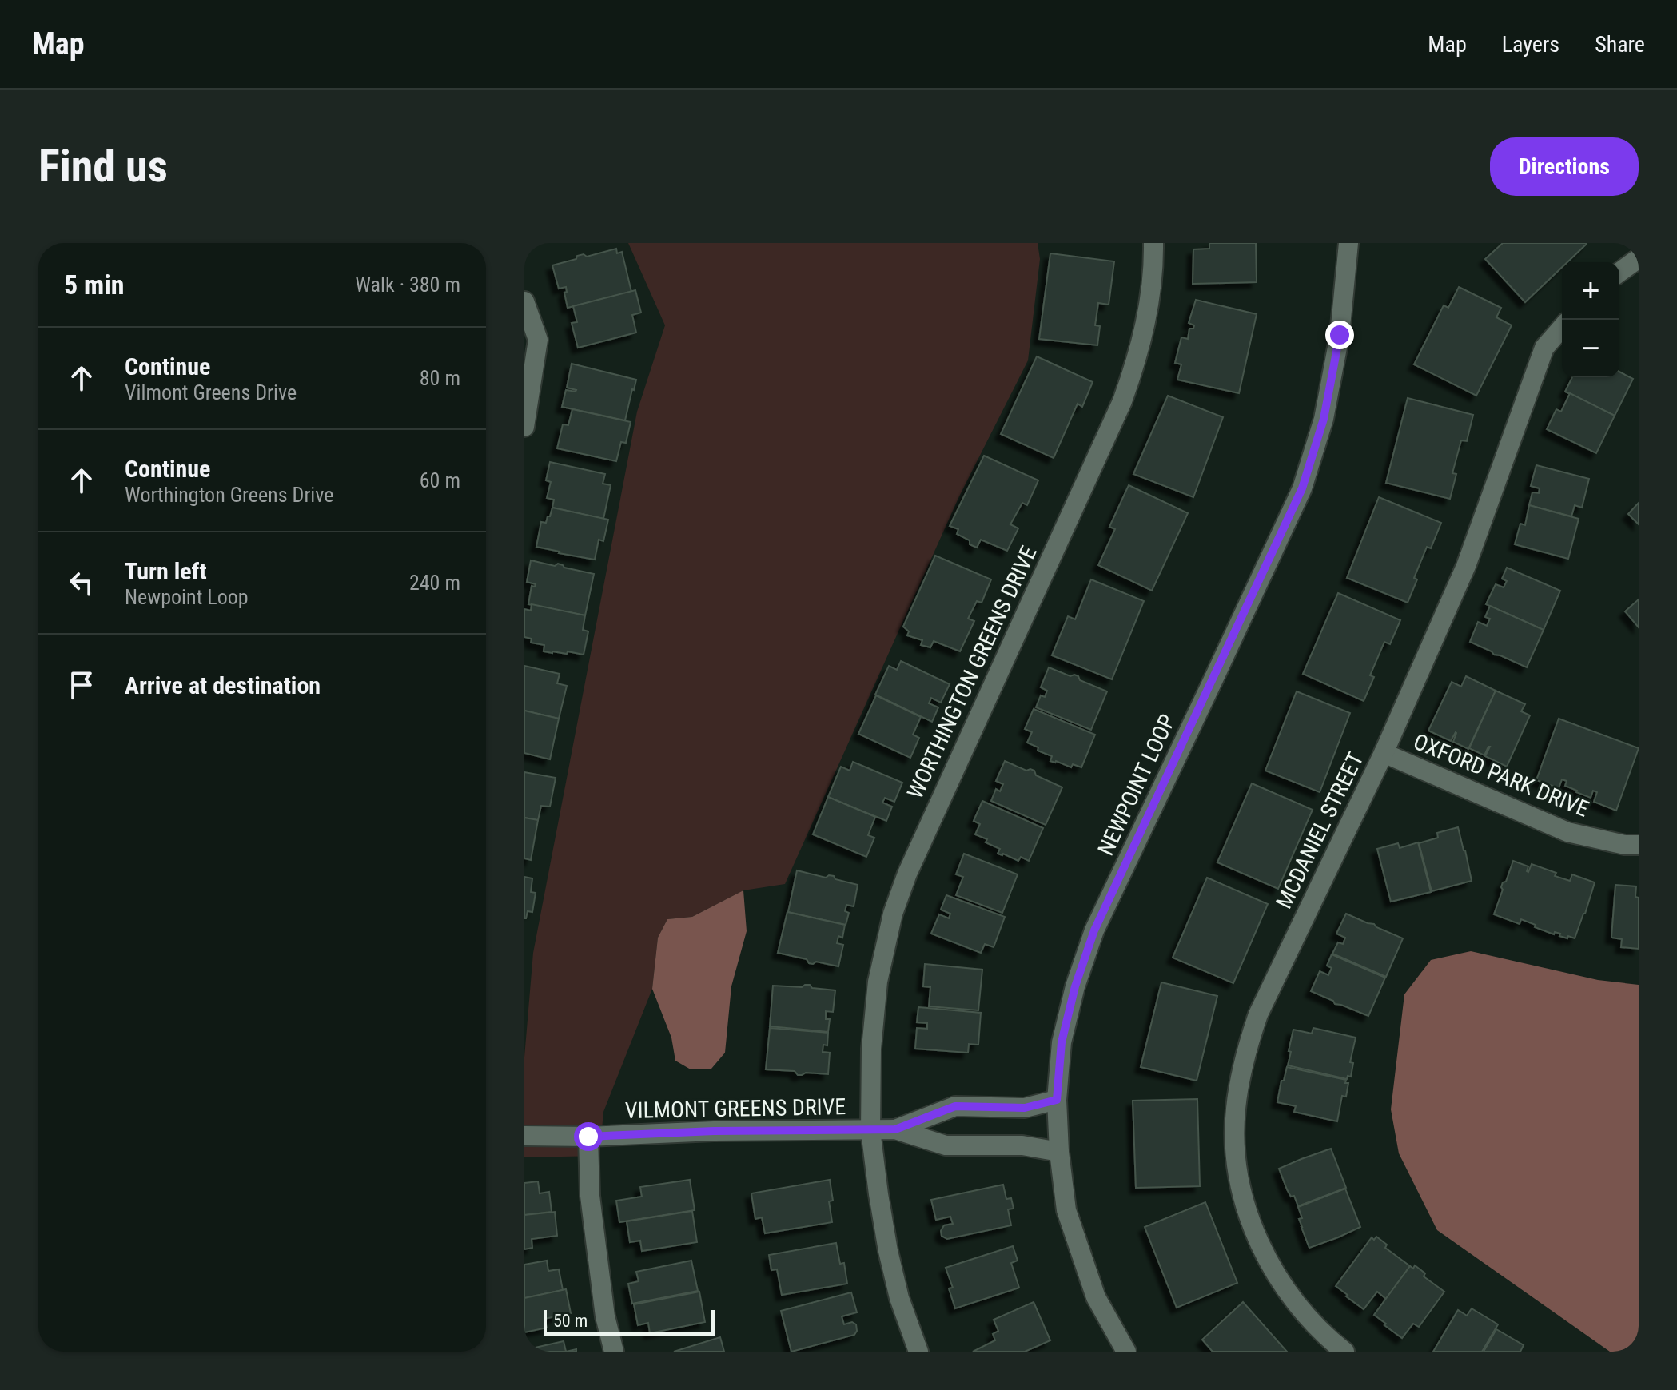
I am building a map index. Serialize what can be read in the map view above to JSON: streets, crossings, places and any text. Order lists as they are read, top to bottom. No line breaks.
{"streets":{"street":["WORTHINGTON GREENS DRIVE","OXFORD PARK DRIVE","NEWPOINT LOOP","MCDANIEL STREET","VILMONT GREENS DRIVE"]},"crossings":[["WORTHINGTON GREENS DRIVE","VILMONT GREENS DRIVE"],["OXFORD PARK DRIVE","MCDANIEL STREET"]],"scale_bar":"50 m","page":{"header":"Map","nav":["Map","Layers","Share"],"buttons":"Directions","title":"Find us","heading":["5 min","Walk · 380 m"],"map_buttons":["+","−"],"list":[["Continue","Vilmont Greens Drive","80 m"],["Continue","Worthington Greens Drive","60 m"],["Turn left","Newpoint Loop","240 m"],"Arrive at destination"],"scale":"50 m"}}
